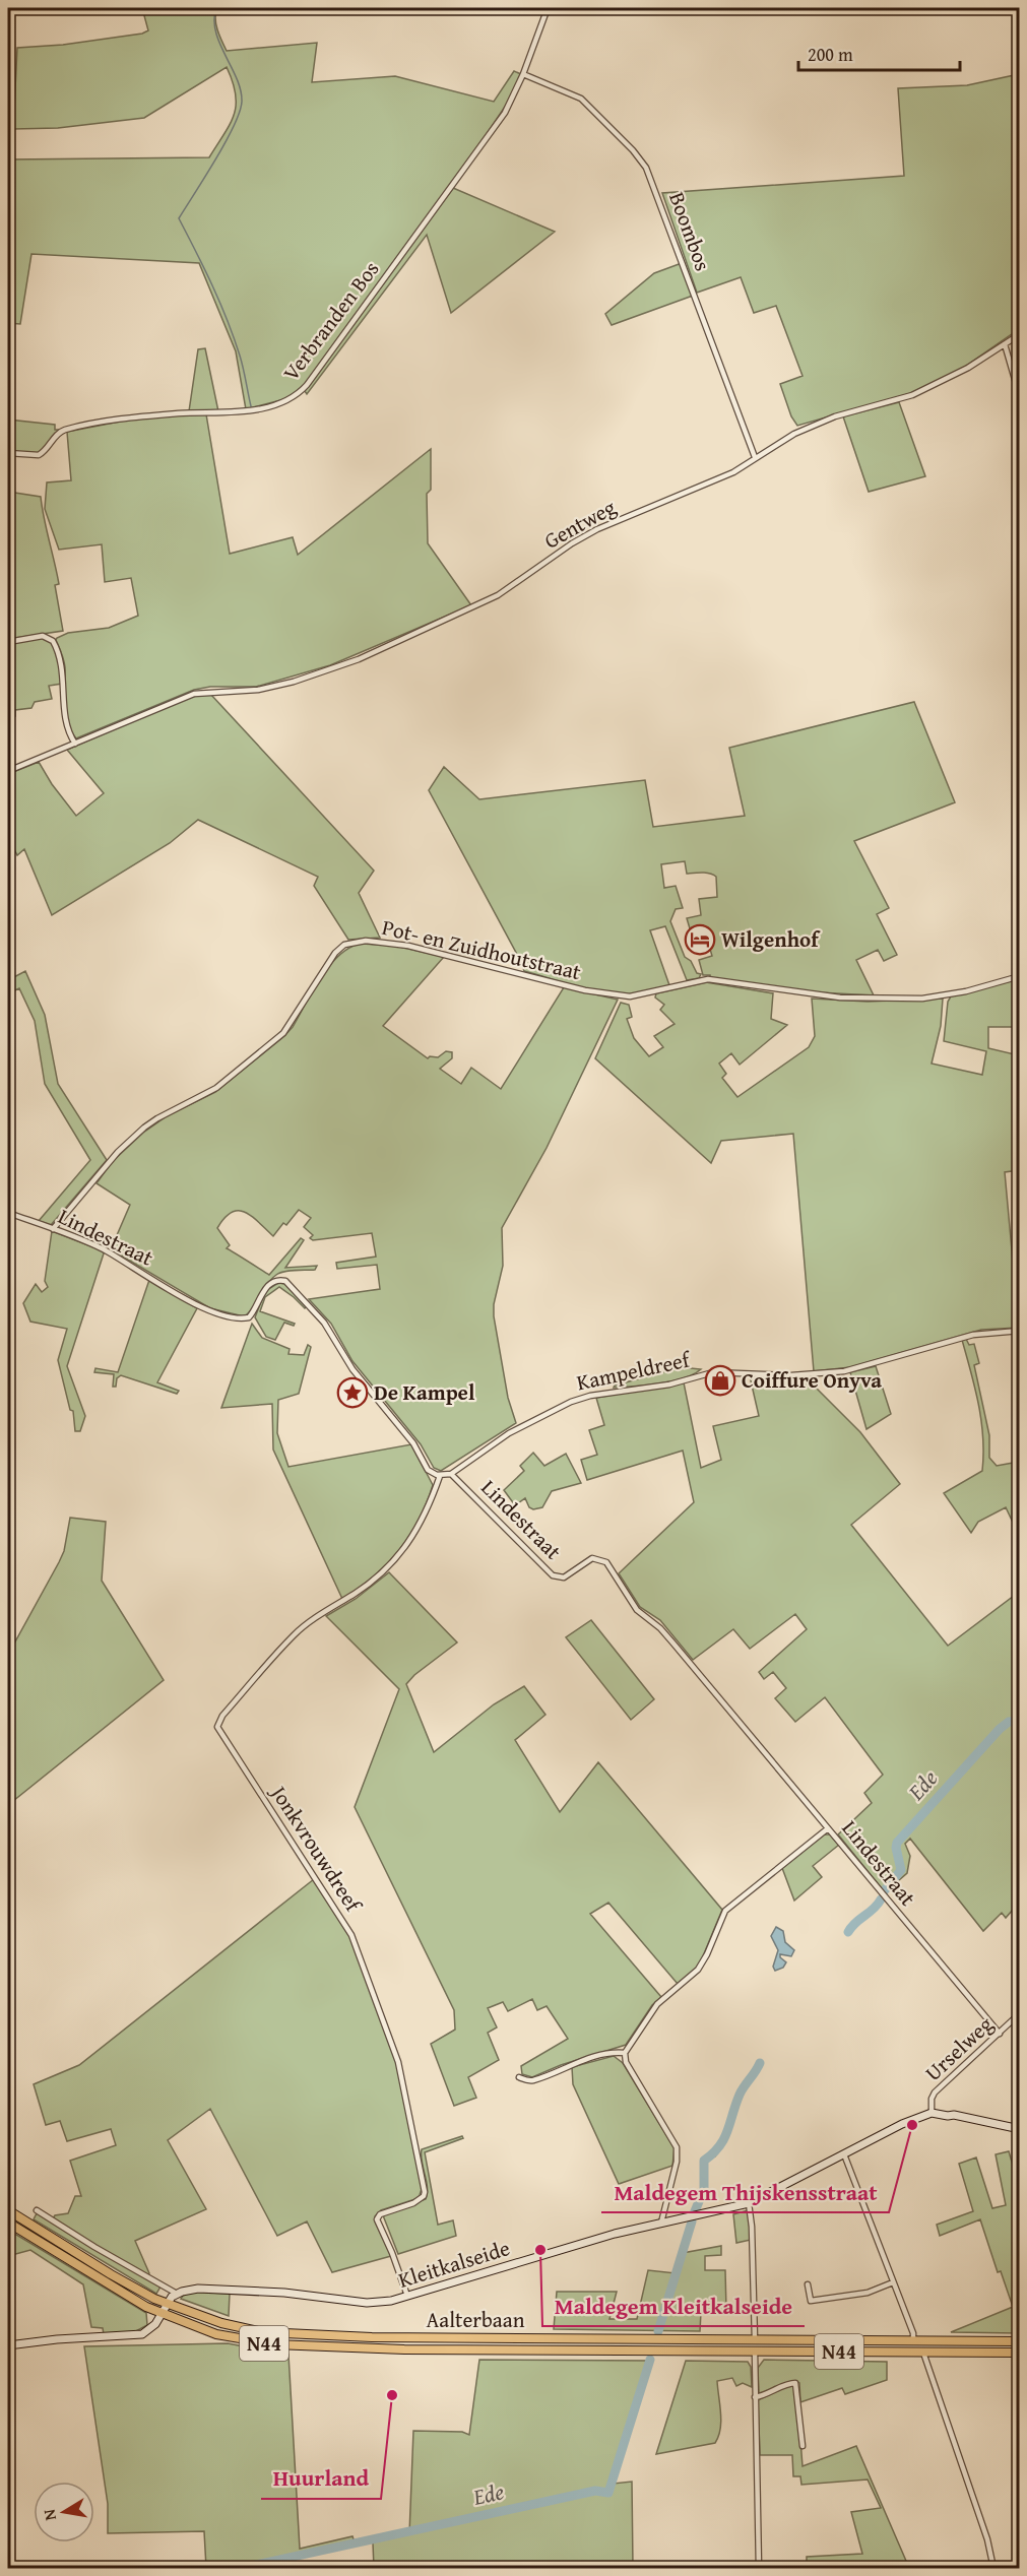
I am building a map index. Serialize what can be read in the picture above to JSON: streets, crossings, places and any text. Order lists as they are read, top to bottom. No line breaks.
{"streets":{"highway":["Aalterbaan","N44"],"street":["Boombos","Verbranden Bos","Gentweg","Pot- en Zuidhoutstraat","Lindestraat","Kampeldreef","Jonkvrouwdreef","Urselweg","Kleitkalseide"]},"crossings":[["Boombos","Verbranden Bos"],["Boombos","Gentweg"],["Pot- en Zuidhoutstraat","Lindestraat"],["Lindestraat","Kampeldreef"],["Lindestraat","Jonkvrouwdreef"],["Lindestraat","Urselweg"],["Jonkvrouwdreef","Kleitkalseide"],["Urselweg","Kleitkalseide"],["Aalterbaan","N44"]],"water":["Ede"],"places":{"hotel":["Wilgenhof"],"shop":["Coiffure Onyva"],"place":["De Kampel"],"other":["Maldegem Thijskensstraat","Maldegem Kleitkalseide","Huurland"]},"scale_bar":"200 m","north":"left"}
